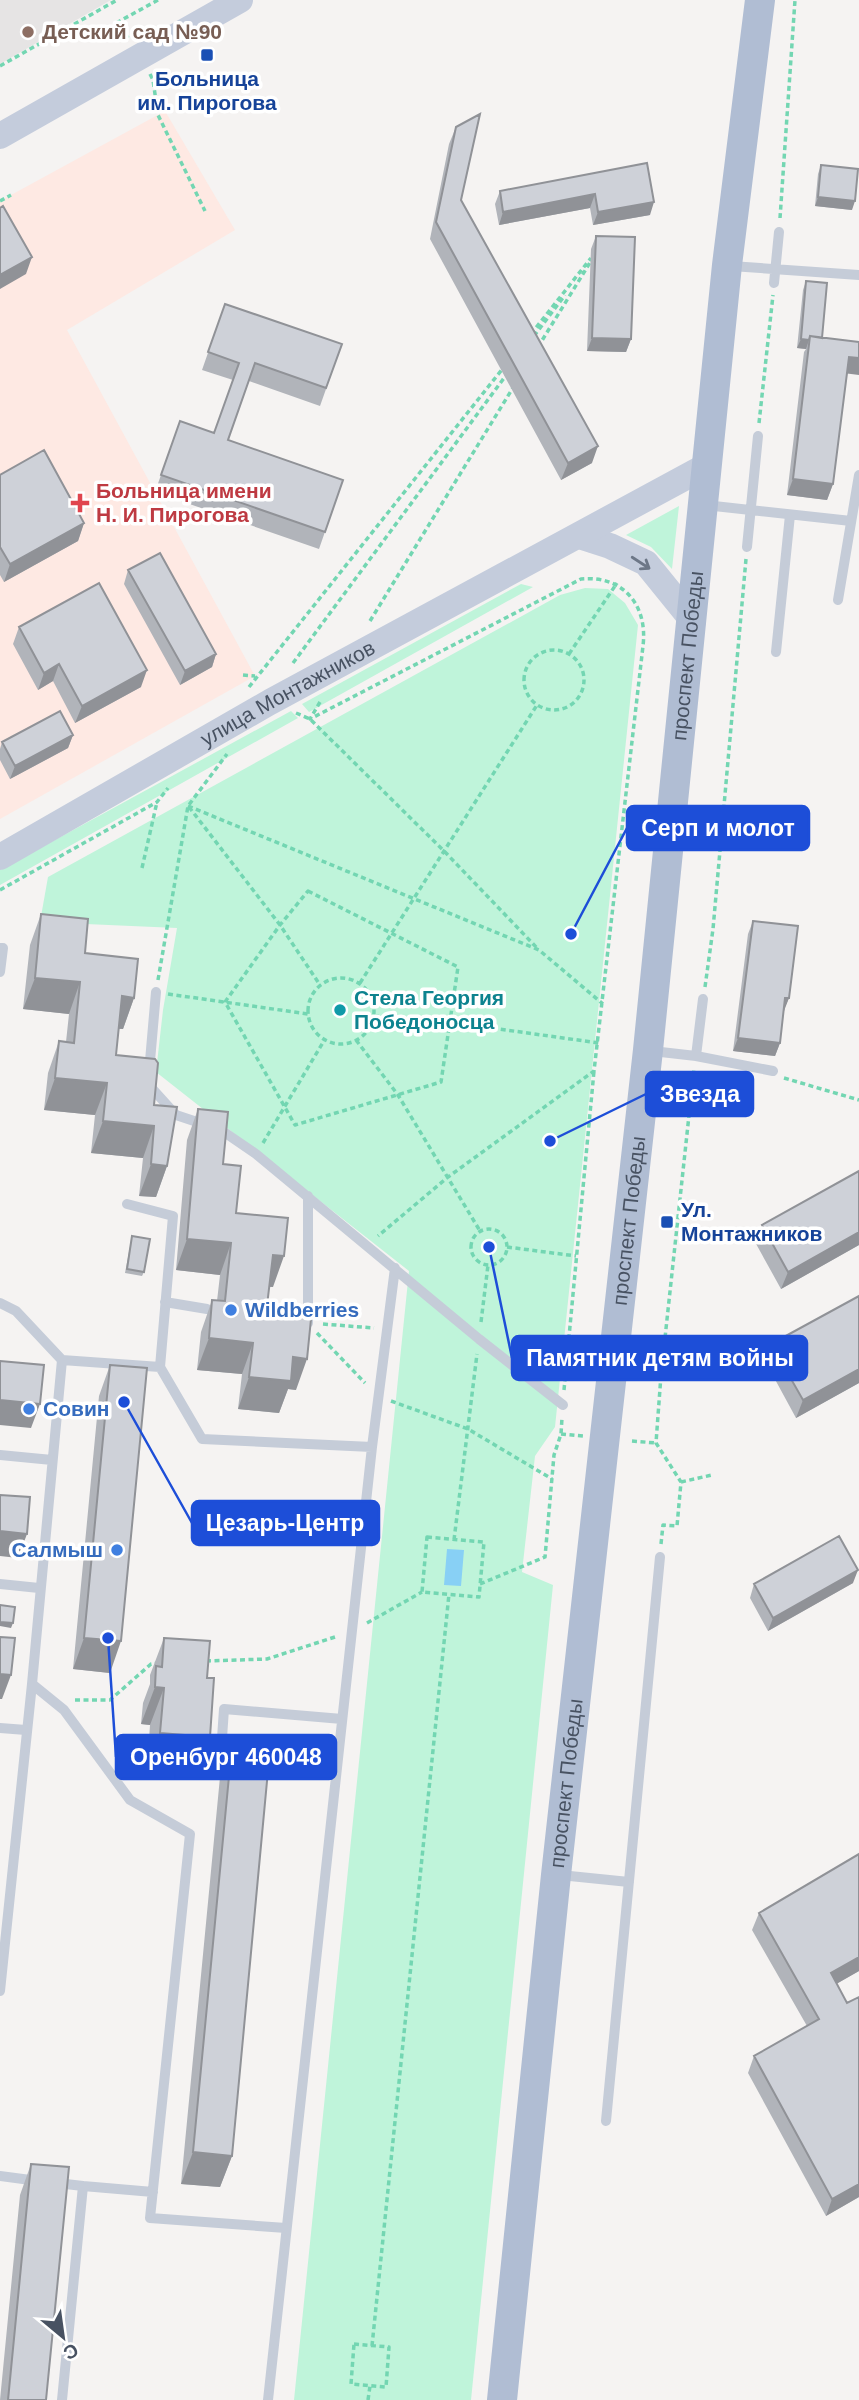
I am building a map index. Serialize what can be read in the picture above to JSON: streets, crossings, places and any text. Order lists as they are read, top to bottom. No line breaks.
{"streets":{"main road":["проспект Победы","улица Монтажников"]},"crossings":[["проспект Победы","улица Монтажников"]],"places":{"other":["Детский сад №90","Серп и молот","Стела Георгия Победоносца","Звезда","Памятник детям войны","Wildberries","Цезарь-Центр","Совин","Салмыш","Оренбург 460048"],"transit":["Больница им. Пирогова","Ул. Монтажников"],"health":["Больница имени Н. И. Пирогова"]},"north":"bottom right"}
